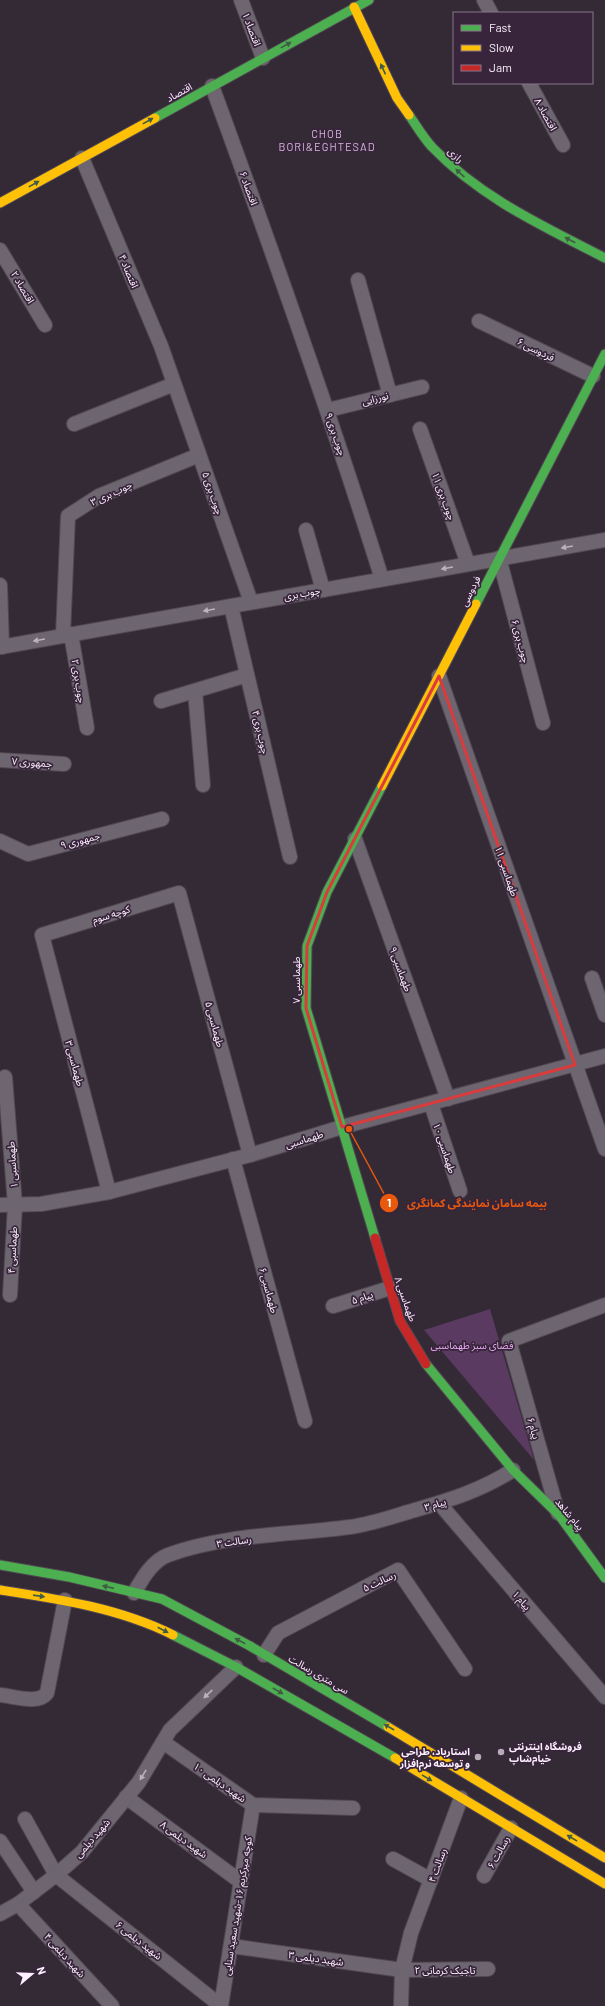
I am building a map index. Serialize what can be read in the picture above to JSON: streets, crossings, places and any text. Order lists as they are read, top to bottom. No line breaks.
{"streets":{"main road":["اقتصاد","رازی","فردوسی","۷ طهماسبی","۸ طهماسبی","پیام شاهد","سی متری رسالت"],"street":["۱ اقتصاد","۸ اقتصاد","۶ اقتصاد","۴ اقتصاد","۲ اقتصاد","فردوسی ۶","نورزایی","۹ چوب بری","۳ چوب بری","۵ چوب بری","۱۱ چوب بری","چوب بری","۶ چوب بری","۲ چوب بری","۴ چوب بری","۷ جمهوری","۹ جمهوری","۱۱ طهماسبی","کوچه سوم","۹ طهماسبی","۵ طهماسبی","۳ طهماسبی","طهماسبی","۱۰ طهماسبی","۱ طهماسبی","۴ طهماسبی","۶ طهماسبی","۵ پیام","۶ پیام","۳ پیام","۳ رسالت","۵ رسالت","۱ پیام","۱۰ شهید دیلمی","شهید دیلمی","۸ شهید دیلمی","۶ رسالت","۴ رسالت","کوچه میرکریم ۱۶-شهید سعید سنایی","۶ شهید دیلمی","۴ شهید دیلمی","شهید دیلمی ۳","تاجیک کرمانی ۲"]},"crossings":[["۱ اقتصاد","اقتصاد"],["اقتصاد","رازی"],["اقتصاد","۶ اقتصاد"],["اقتصاد","۴ اقتصاد"],["۶ اقتصاد","۹ چوب بری"],["۴ اقتصاد","۵ چوب بری"],["فردوسی ۶","فردوسی"],["نورزایی","۹ چوب بری"],["۹ چوب بری","چوب بری"],["۳ چوب بری","۵ چوب بری"],["۳ چوب بری","چوب بری"],["۳ چوب بری","۲ چوب بری"],["۵ چوب بری","چوب بری"],["۱۱ چوب بری","چوب بری"],["فردوسی","چوب بری"],["فردوسی","۶ چوب بری"],["فردوسی","۱۱ طهماسبی"],["فردوسی","۹ طهماسبی"],["فردوسی","۷ طهماسبی"],["چوب بری","۶ چوب بری"],["چوب بری","۲ چوب بری"],["چوب بری","۴ چوب بری"],["۱۱ طهماسبی","طهماسبی"],["کوچه سوم","۵ طهماسبی"],["کوچه سوم","۳ طهماسبی"],["۹ طهماسبی","۷ طهماسبی"],["۹ طهماسبی","طهماسبی"],["۷ طهماسبی","طهماسبی"],["۷ طهماسبی","۸ طهماسبی"],["۵ طهماسبی","طهماسبی"],["۳ طهماسبی","طهماسبی"],["طهماسبی","۱۰ طهماسبی"],["طهماسبی","۱ طهماسبی"],["طهماسبی","۴ طهماسبی"],["طهماسبی","۶ طهماسبی"],["طهماسبی","۸ طهماسبی"],["۱ طهماسبی","۴ طهماسبی"],["۵ پیام","۸ طهماسبی"],["۸ طهماسبی","۳ پیام"],["۸ طهماسبی","پیام شاهد"],["۶ پیام","پیام شاهد"],["۳ پیام","پیام شاهد"],["۳ پیام","۳ رسالت"],["۳ پیام","۱ پیام"],["۳ رسالت","سی متری رسالت"],["۵ رسالت","سی متری رسالت"],["سی متری رسالت","شهید دیلمی"],["سی متری رسالت","۶ رسالت"],["سی متری رسالت","۴ رسالت"],["۱۰ شهید دیلمی","شهید دیلمی"],["۱۰ شهید دیلمی","کوچه میرکریم ۱۶-شهید سعید سنایی"],["شهید دیلمی","۸ شهید دیلمی"],["شهید دیلمی","۶ شهید دیلمی"],["شهید دیلمی","۴ شهید دیلمی"],["۸ شهید دیلمی","کوچه میرکریم ۱۶-شهید سعید سنایی"],["۴ رسالت","شهید دیلمی ۳"],["۴ رسالت","تاجیک کرمانی ۲"],["کوچه میرکریم ۱۶-شهید سعید سنایی","۶ شهید دیلمی"],["کوچه میرکریم ۱۶-شهید سعید سنایی","شهید دیلمی ۳"],["شهید دیلمی ۳","تاجیک کرمانی ۲"]],"one_way":["اقتصاد","رازی","چوب بری","شهید دیلمی"],"districts":["CHOB BORI&EGHTESAD"],"parks":["فضای سبز طهماسبی"],"places":["بیمه سامان نمایندگی کمانگری","فروشگاه اینترنتی خیام‌شاپ","استارباد، طراحی و توسعه نرم‌افزار"],"legend":["Fast","Slow","Jam"],"north":"right"}
